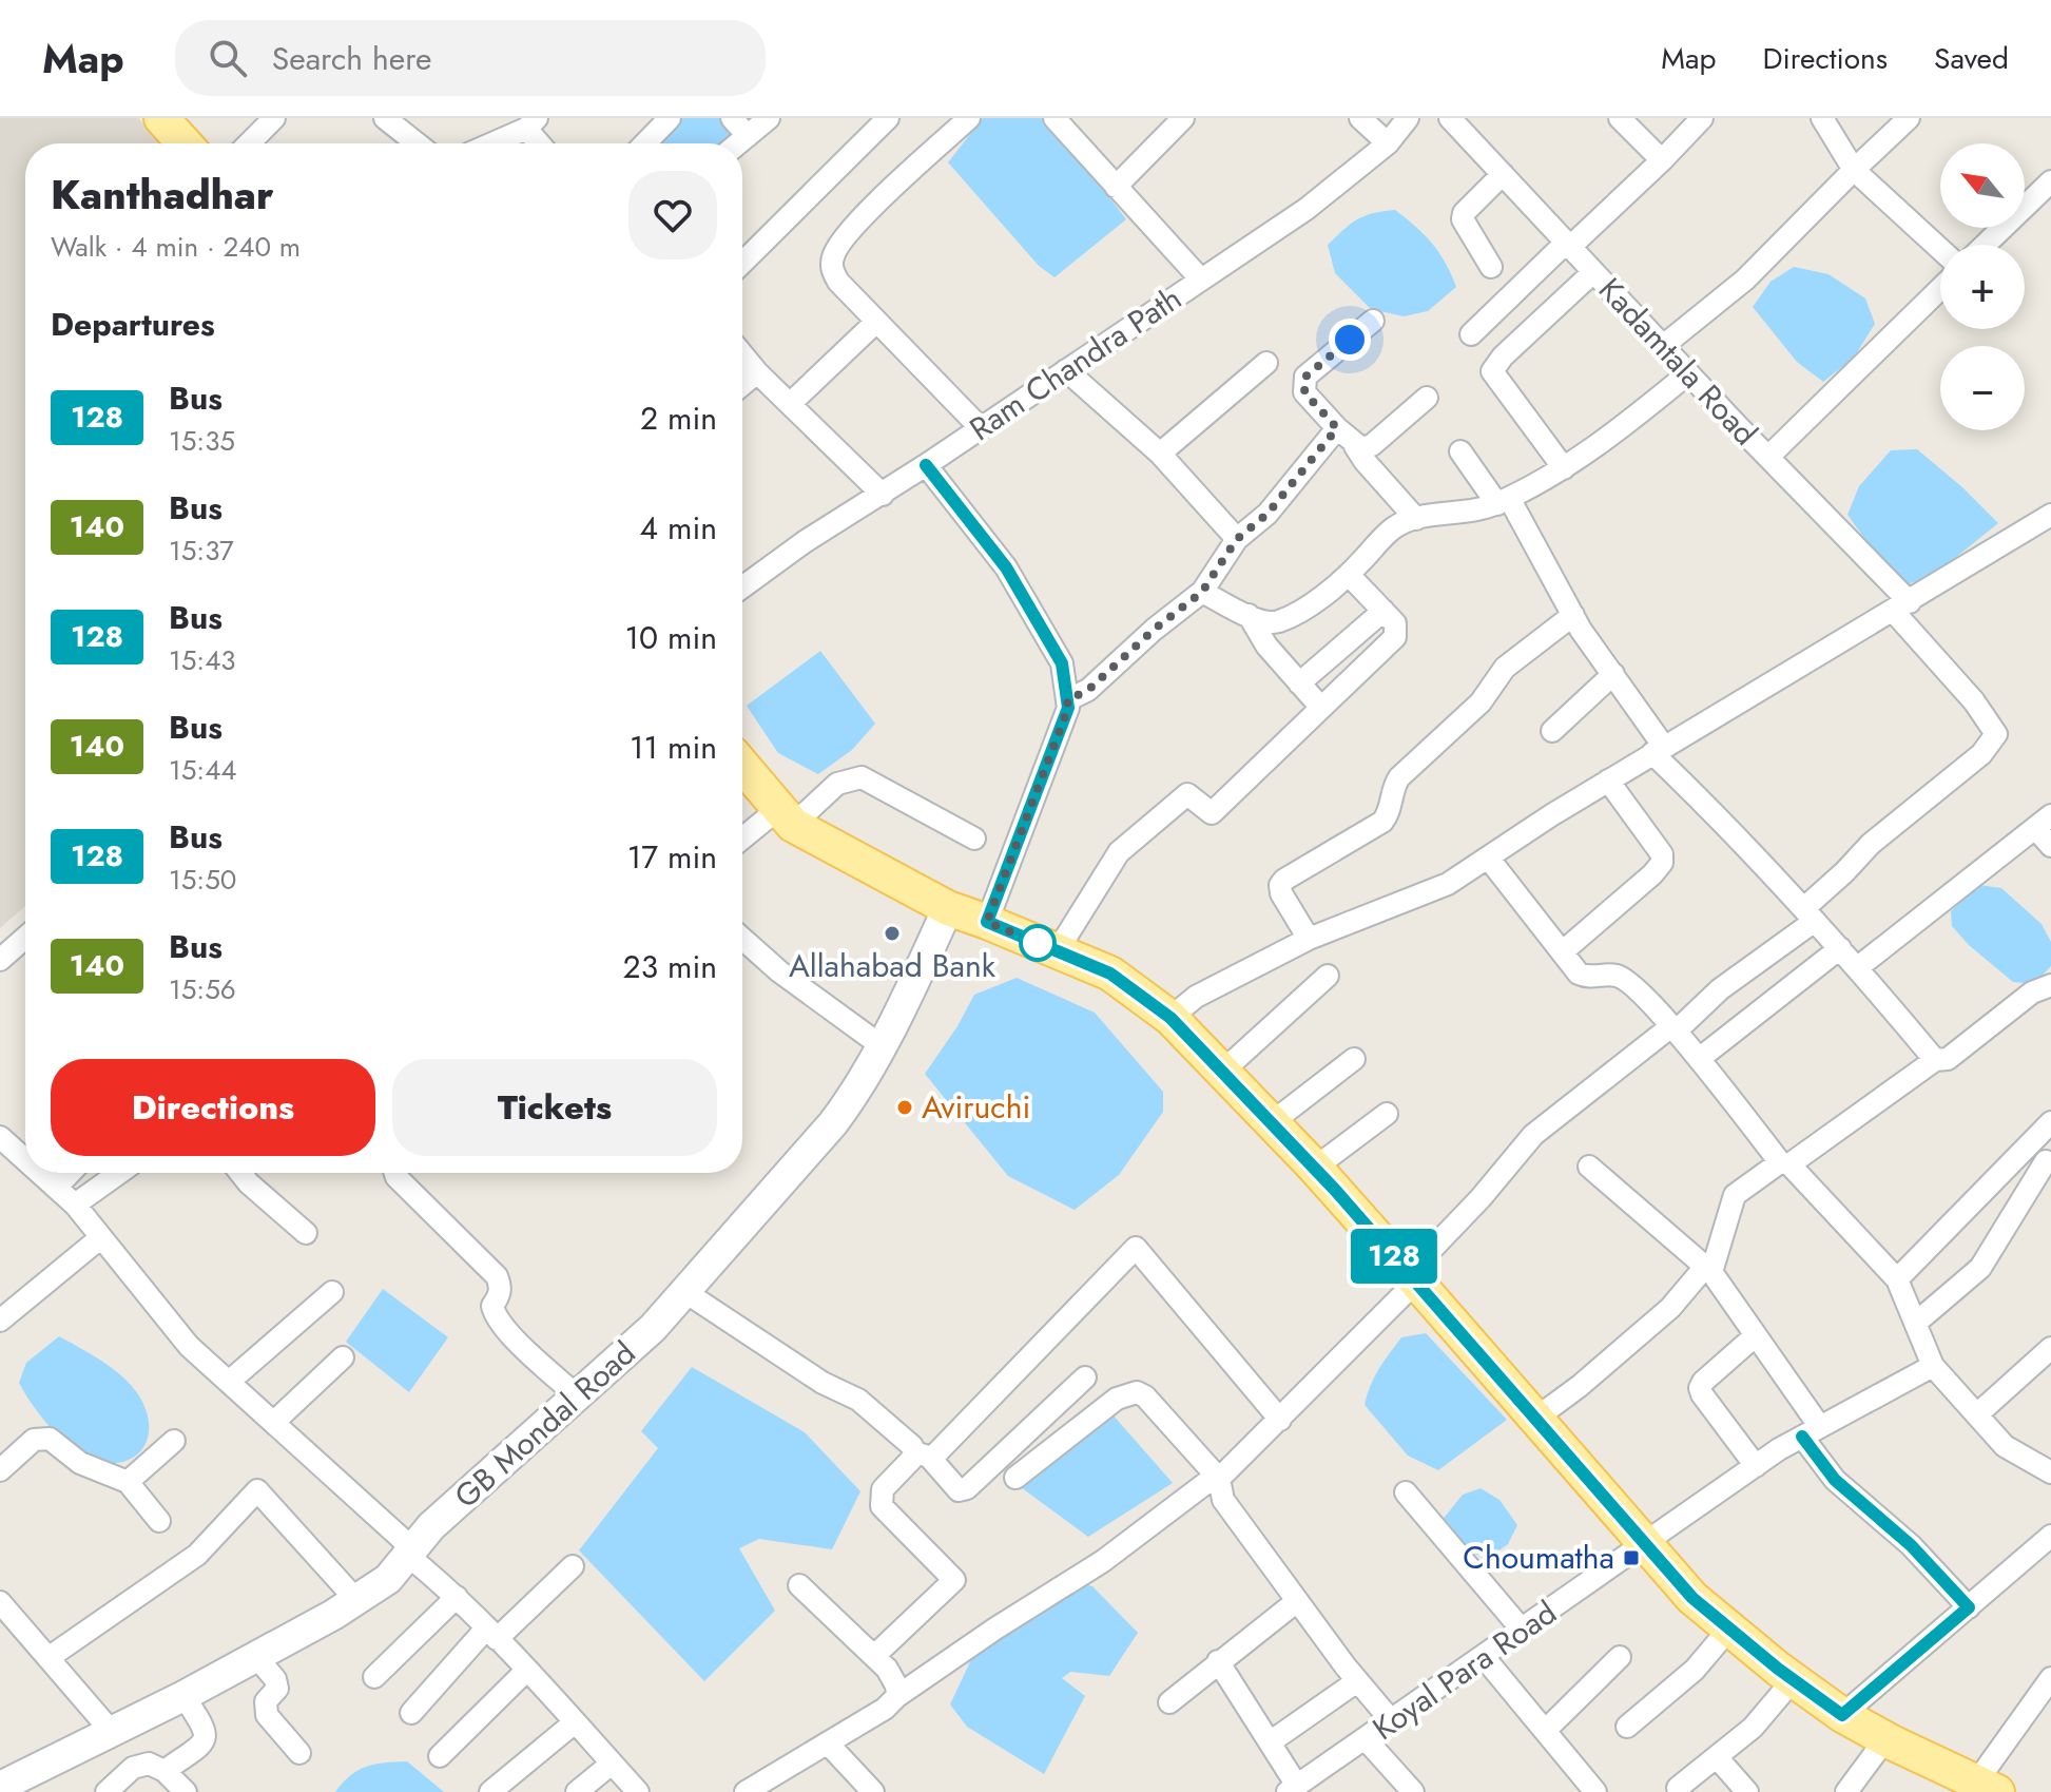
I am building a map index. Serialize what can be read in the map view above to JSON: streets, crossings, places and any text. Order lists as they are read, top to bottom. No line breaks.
{"streets":{"street":["Kadamtala Road","Ram Chandra Path","GB Mondal Road","Koyal Para Road"]},"places":{"other":["Allahabad Bank","Aviruchi"],"transit":["Choumatha"]},"lines":["bus line 128"],"north":"top left","page":{"header":"Map","search":"Search here","nav":["Map","Directions","Saved"],"on_map":"128","map_buttons":["+","−"],"heading":[["Kanthadhar","Walk · 4 min · 240 m"],"Departures"],"list":[{"mark":"128","name":"Bus","note":"15:35","value":"2 min"},{"mark":"140","name":"Bus","note":"15:37","value":"4 min"},{"mark":"128","name":"Bus","note":"15:43","value":"10 min"},{"mark":"140","name":"Bus","note":"15:44","value":"11 min"},{"mark":"128","name":"Bus","note":"15:50","value":"17 min"},{"mark":"140","name":"Bus","note":"15:56","value":"23 min"}],"buttons":["Directions","Tickets"]}}
